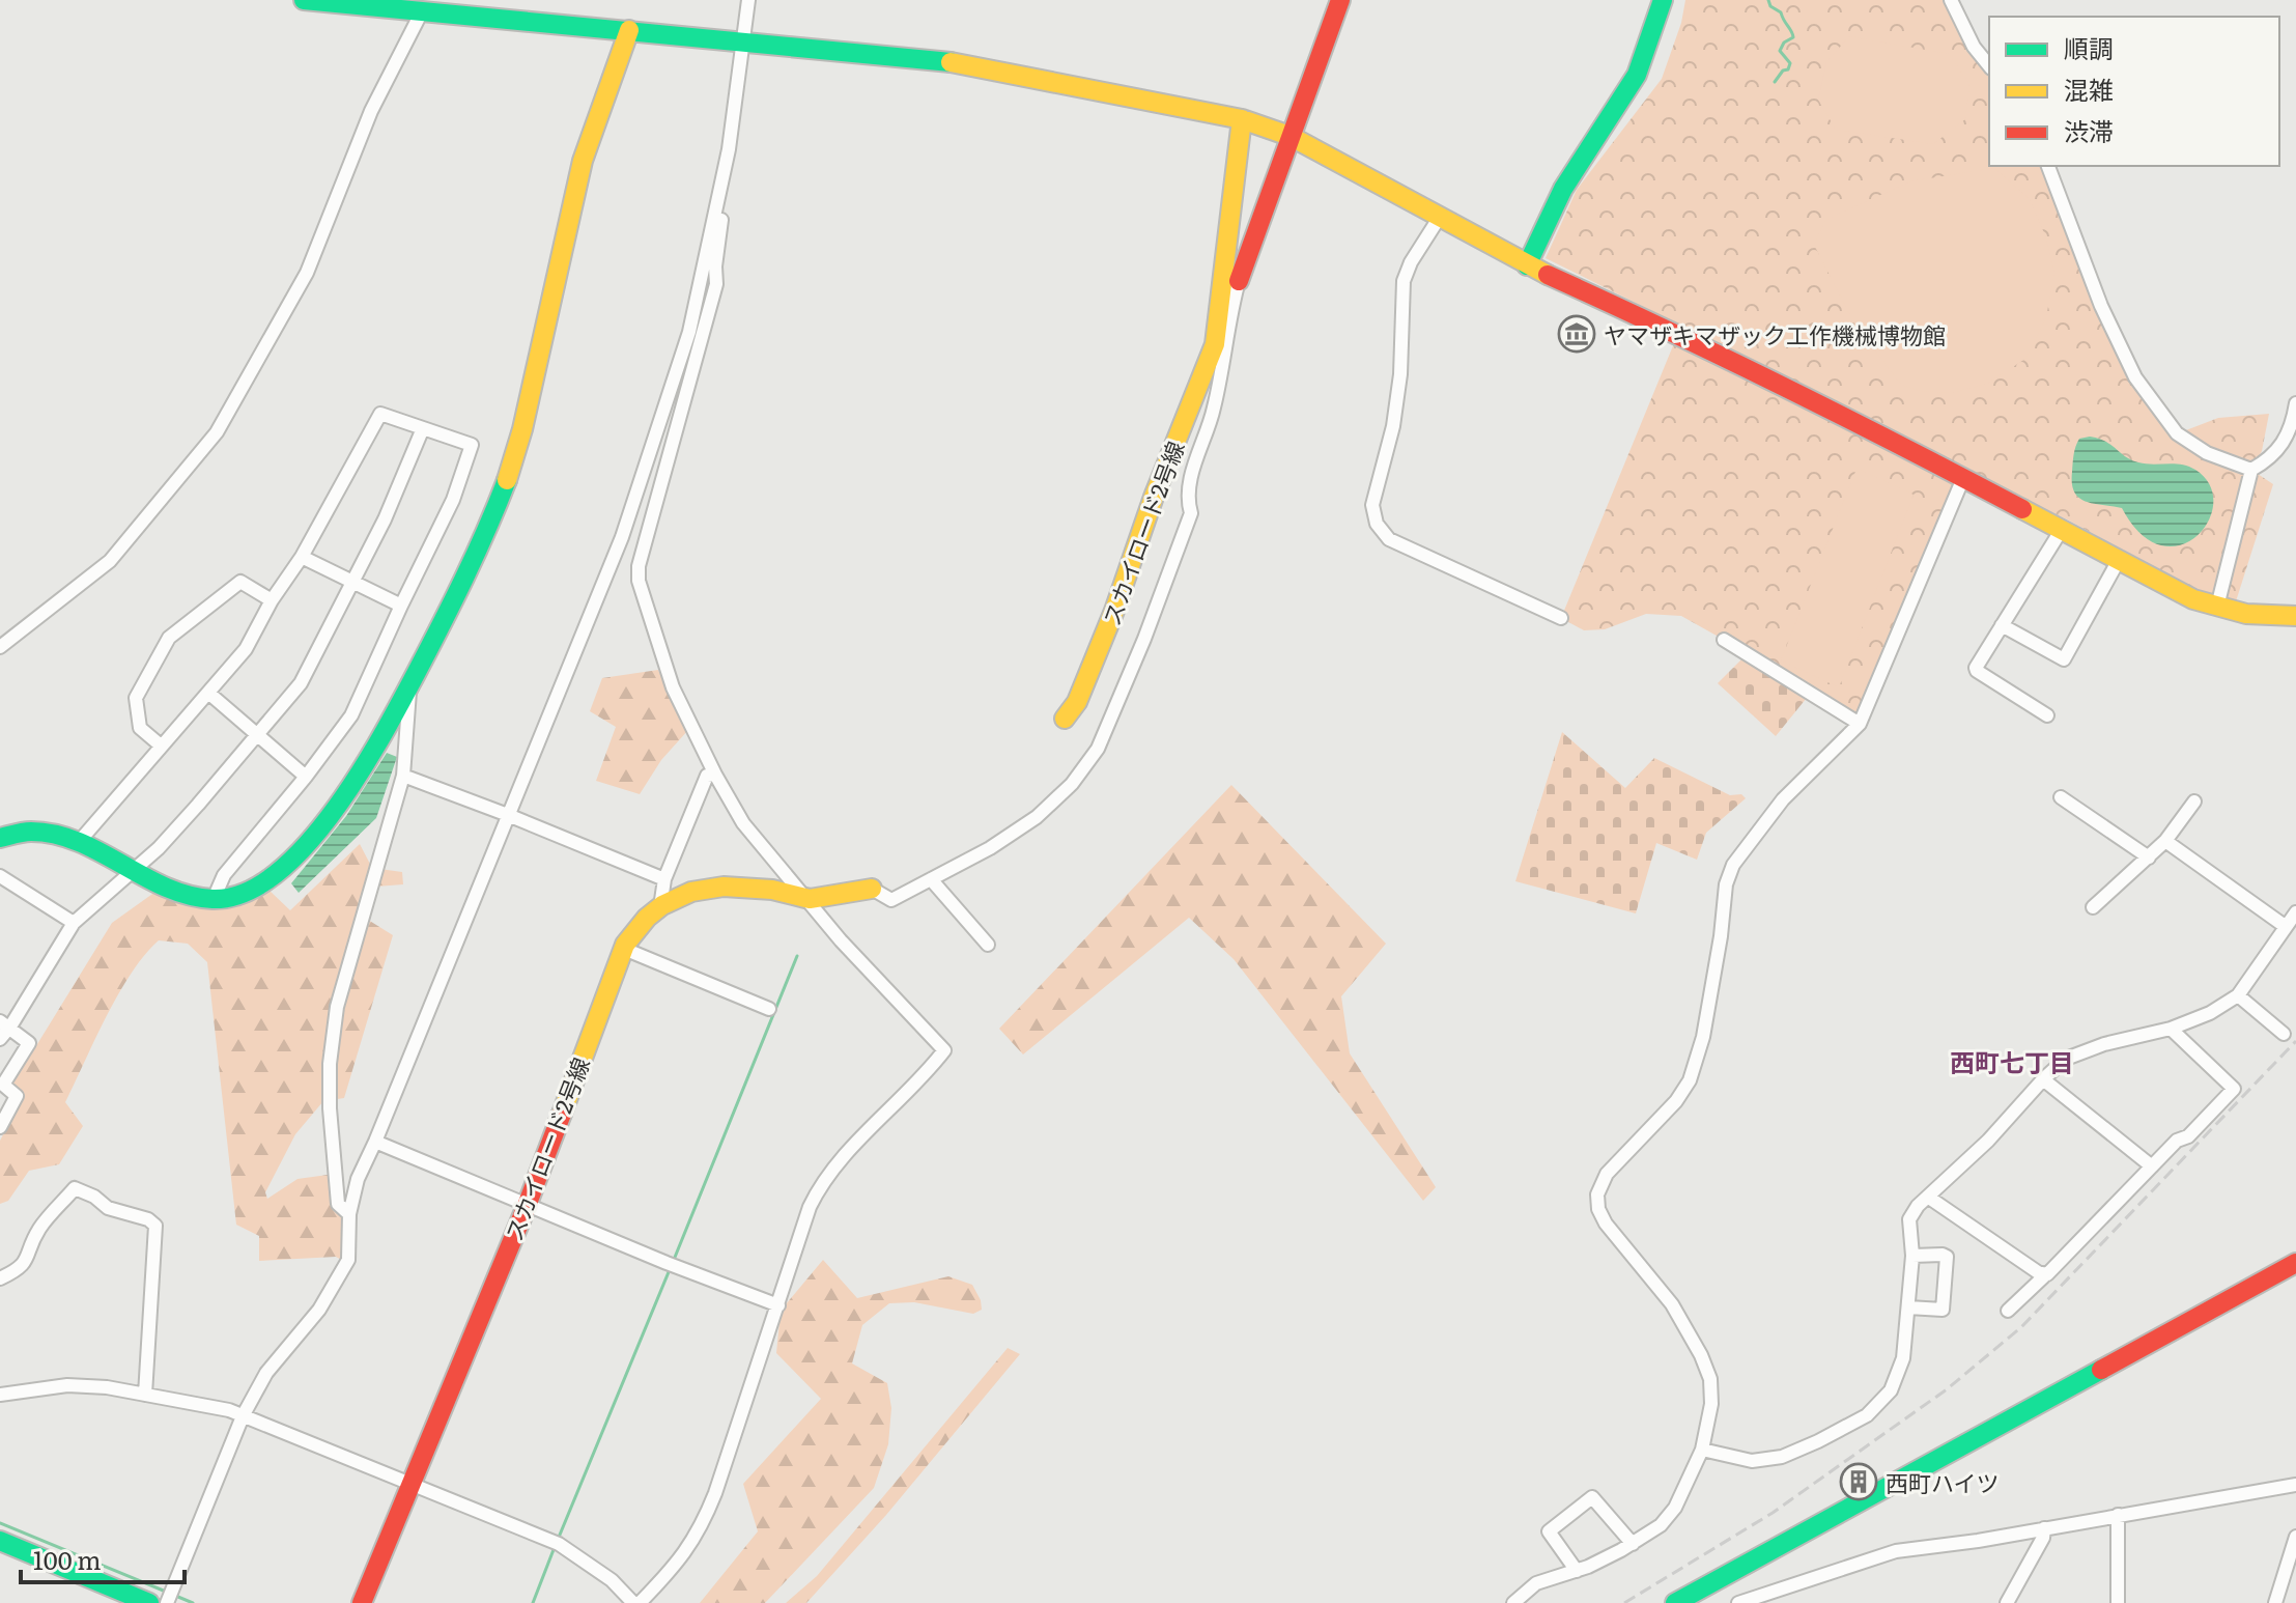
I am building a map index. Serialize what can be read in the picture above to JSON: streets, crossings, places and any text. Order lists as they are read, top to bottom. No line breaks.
{"streets":{"street":["スカイロード2号線"]},"districts":["西町七丁目"],"places":{"museum":["ヤマザキマザック工作機械博物館"],"building":["西町ハイツ"]},"legend":["順調","混雑","渋滞"],"scale_bar":"100 m"}
